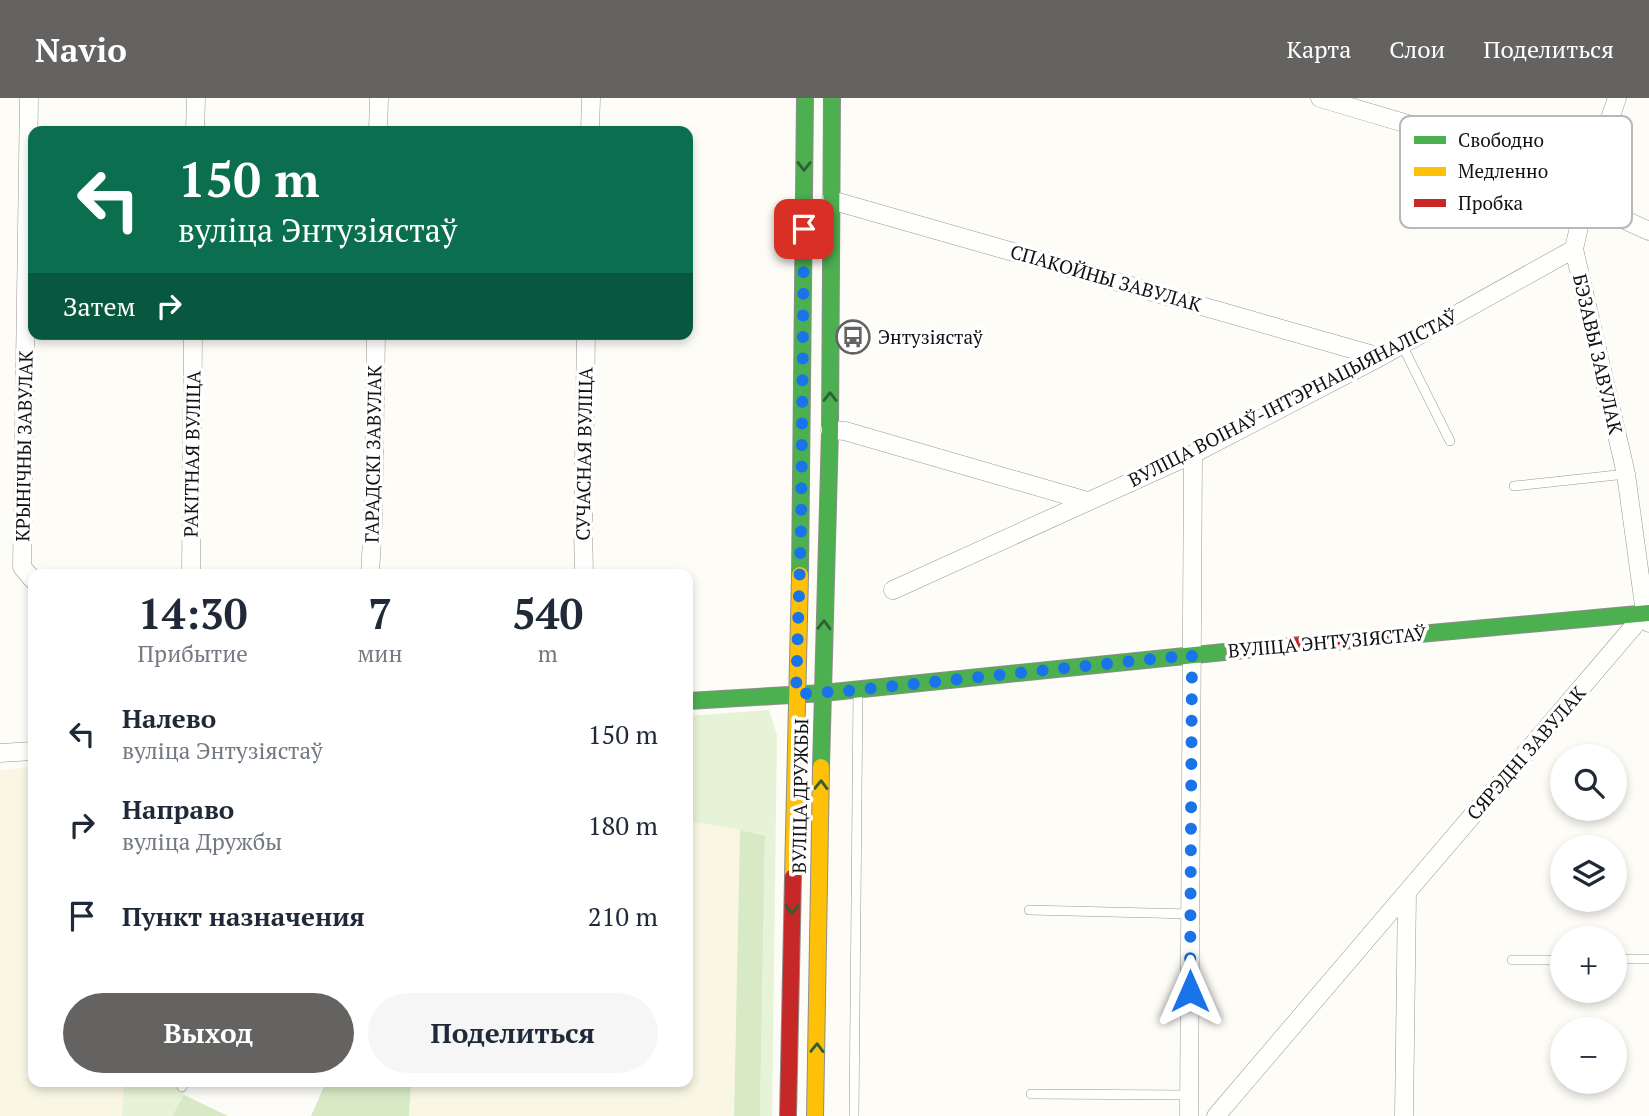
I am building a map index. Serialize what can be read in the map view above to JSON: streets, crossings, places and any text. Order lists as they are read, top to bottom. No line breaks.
{"streets":{"main road":["ВУЛІЦА ЭНТУЗІЯСТАЎ","ВУЛІЦА ДРУЖБЫ"],"street":["СПАКОЙНЫ ЗАВУЛАК","БЭЗАВЫ ЗАВУЛАК","ВУЛІЦА ВОІНАЎ-ІНТЭРНАЦЫЯНАЛІСТАЎ","КРЫНІЧНЫ ЗАВУЛАК","РАКІТНАЯ ВУЛІЦА","ГАРАДСКІ ЗАВУЛАК","СУЧАСНАЯ ВУЛІЦА","СЯРЭДНІ ЗАВУЛАК"]},"crossings":[["СПАКОЙНЫ ЗАВУЛАК","ВУЛІЦА ВОІНАЎ-ІНТЭРНАЦЫЯНАЛІСТАЎ"],["СПАКОЙНЫ ЗАВУЛАК","ВУЛІЦА ДРУЖБЫ"],["БЭЗАВЫ ЗАВУЛАК","ВУЛІЦА ВОІНАЎ-ІНТЭРНАЦЫЯНАЛІСТАЎ"],["БЭЗАВЫ ЗАВУЛАК","ВУЛІЦА ЭНТУЗІЯСТАЎ"],["БЭЗАВЫ ЗАВУЛАК","СЯРЭДНІ ЗАВУЛАК"],["ВУЛІЦА ЭНТУЗІЯСТАЎ","СЯРЭДНІ ЗАВУЛАК"],["ВУЛІЦА ЭНТУЗІЯСТАЎ","ВУЛІЦА ДРУЖБЫ"]],"places":{"bus stop":["Энтузіястаў"]},"legend":["Свободно","Медленно","Пробка"],"page":{"header":"Navio","nav":["Карта","Слои","Поделиться"],"turn":["150 m","вуліца Энтузіястаў"],"then":"Затем","eta":["14:30","Прибытие","7","мин","540","m"],"list":[{"name":"Налево","note":"вуліца Энтузіястаў","value":"150 m"},{"name":"Направо","note":"вуліца Дружбы","value":"180 m"},{"name":"Пункт назначения","value":"210 m"}],"map_buttons":["+","−"],"buttons":["Выход","Поделиться"]}}
